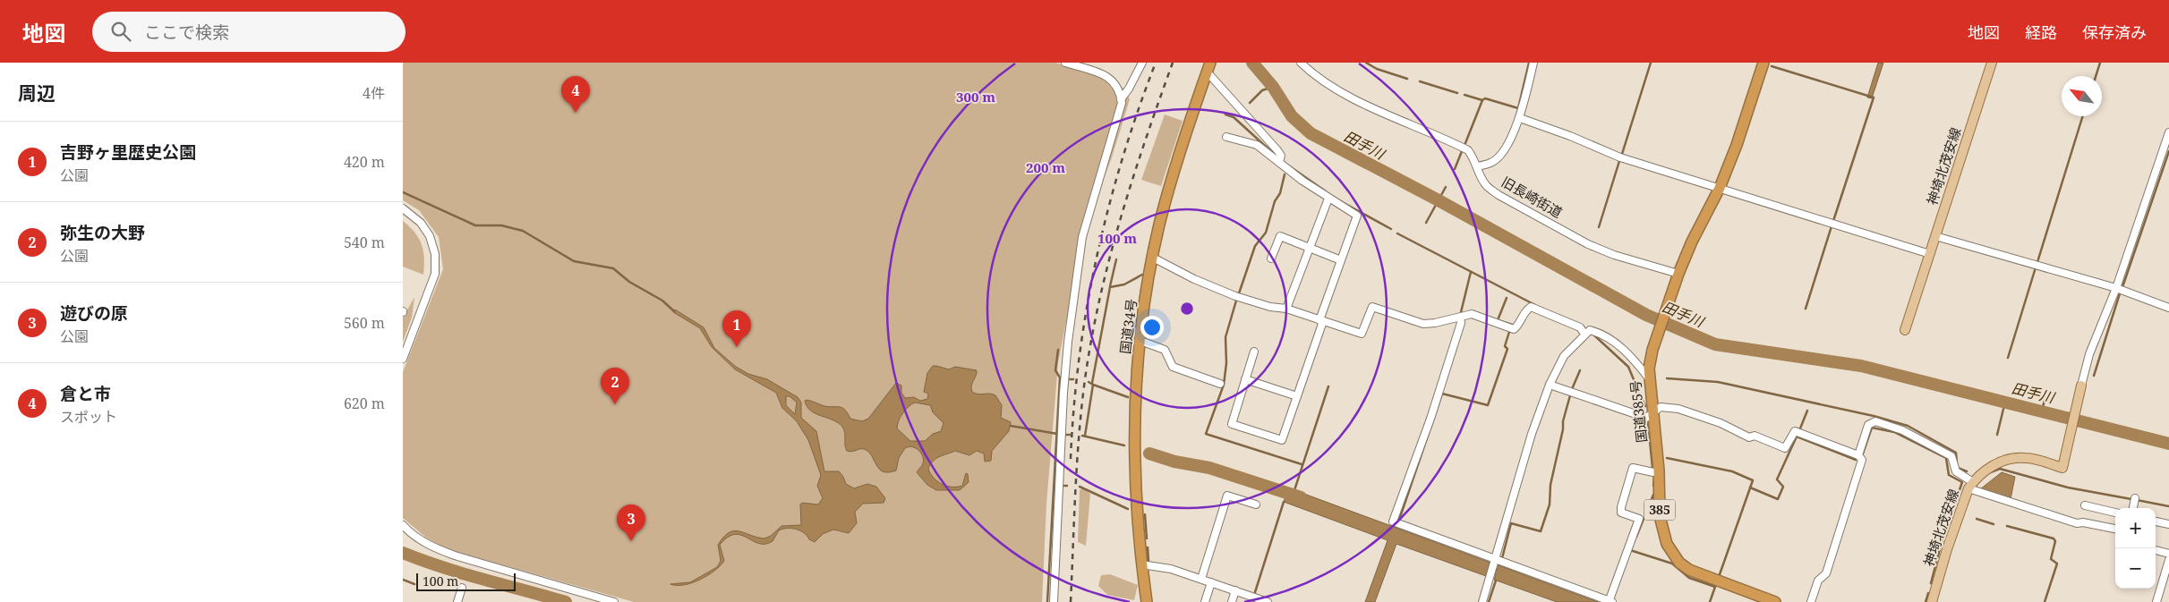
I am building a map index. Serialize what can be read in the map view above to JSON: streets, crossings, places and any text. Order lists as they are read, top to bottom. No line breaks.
{"streets":{"highway":["国道34号","国道385号","385"],"main road":["神埼北茂安線"],"street":["旧長崎街道"]},"crossings":[["旧長崎街道","国道385号"]],"water":["田手川"],"scale_bar":"100 m","north":"top left","page":{"header":"地図","search":"ここで検索","nav":["地図","経路","保存済み"],"heading":["周辺","4件"],"pins":["4","1","2","3"],"list":[{"mark":"1","name":"吉野ヶ里歴史公園","note":"公園","value":"420 m"},{"mark":"2","name":"弥生の大野","note":"公園","value":"540 m"},{"mark":"3","name":"遊びの原","note":"公園","value":"560 m"},{"mark":"4","name":"倉と市","note":"スポット","value":"620 m"}],"map_buttons":["+","−"],"scale":"100 m"},"rings":["300 m","200 m","100 m"]}
